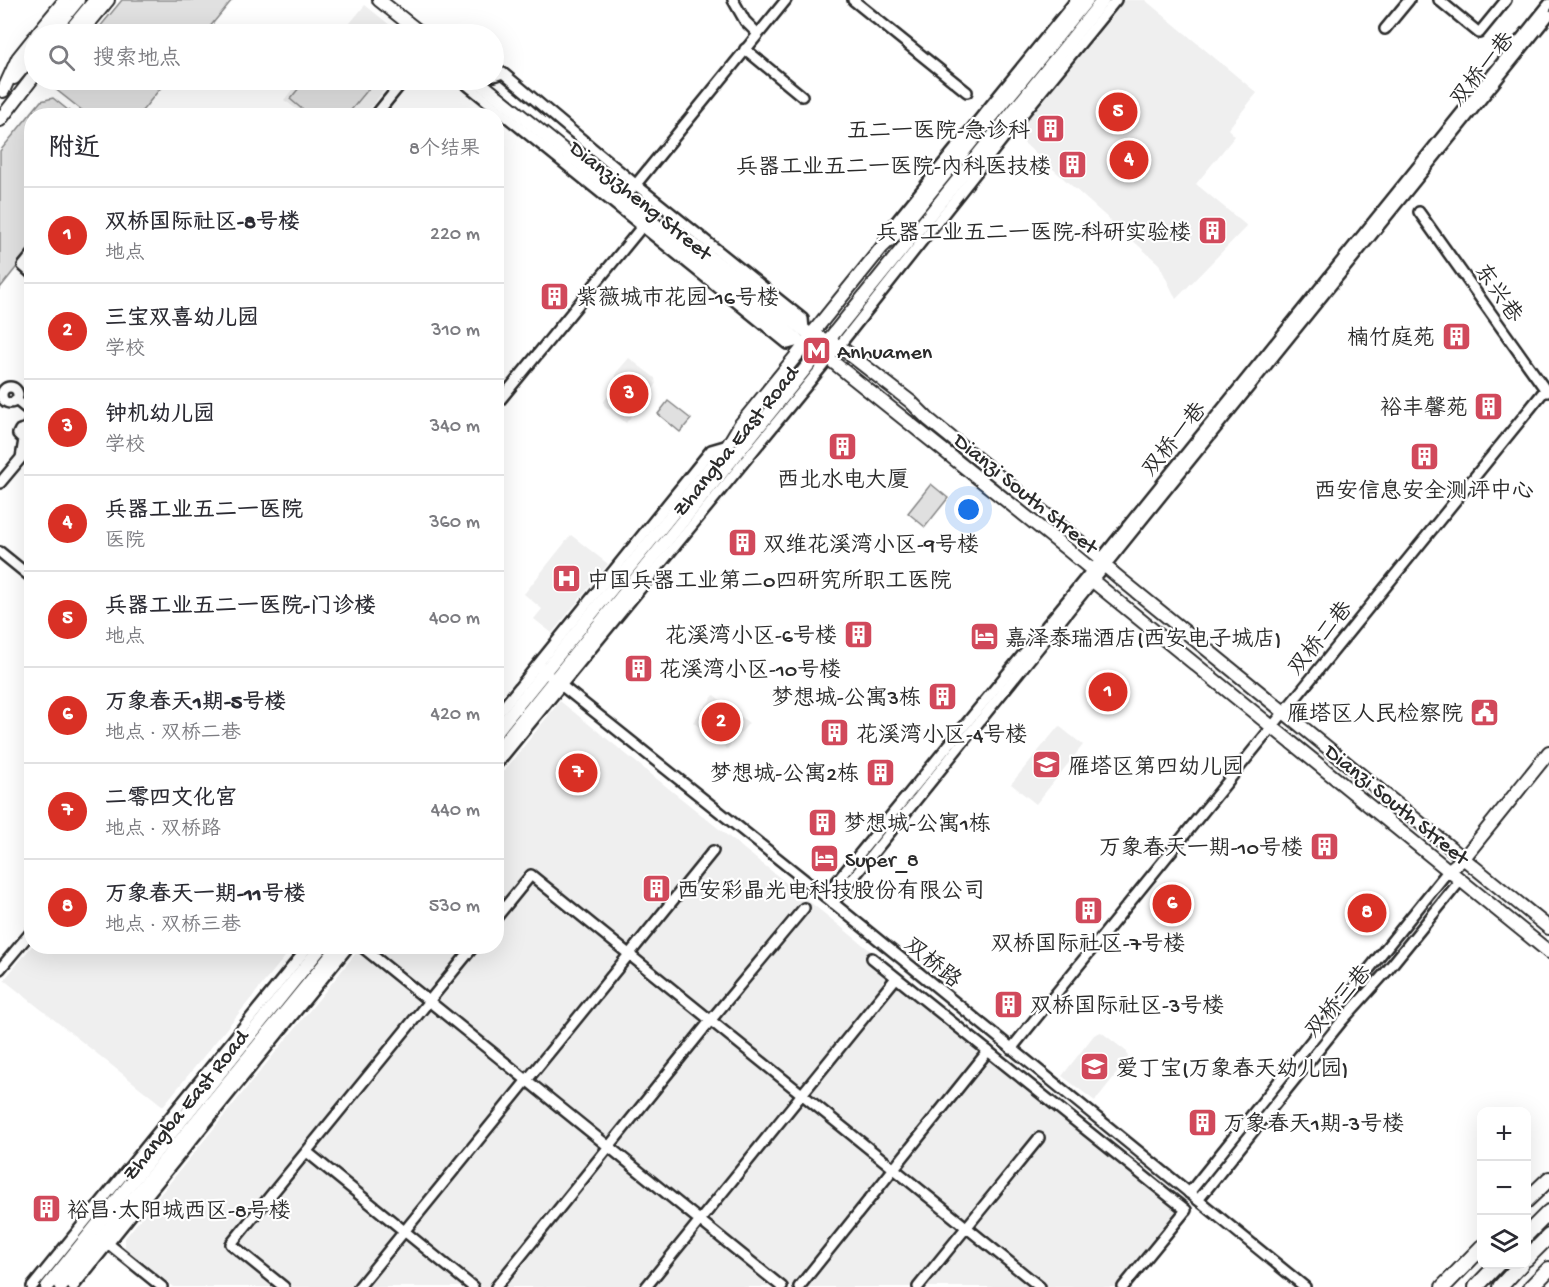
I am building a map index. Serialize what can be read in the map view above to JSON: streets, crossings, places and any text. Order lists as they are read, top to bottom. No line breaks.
{"streets":{"main road":["Dianzizheng Street","Zhangba East Road","Dianzi South Street"],"street":["双桥一巷","东兴巷","双桥二巷","双桥路","双桥三巷"]},"crossings":[["双桥一巷","Dianzi South Street"],["双桥一巷","双桥路"],["Dianzizheng Street","Zhangba East Road"],["Dianzizheng Street","Dianzi South Street"],["东兴巷","双桥二巷"],["Zhangba East Road","Dianzi South Street"],["Zhangba East Road","双桥路"],["Dianzi South Street","双桥二巷"],["Dianzi South Street","双桥三巷"],["双桥二巷","双桥路"],["双桥路","双桥三巷"]],"places":{"building":["五二一医院-急诊科","兵器工业五二一医院-内科医技楼","兵器工业五二一医院-科研实验楼","紫薇城市花园-16号楼","楠竹庭苑","裕丰馨苑","西北水电大厦","西安信息安全测评中心","双维花溪湾小区-9号楼","花溪湾小区-6号楼","花溪湾小区-10号楼","梦想城-公寓3栋","花溪湾小区-4号楼","梦想城-公寓2栋","梦想城-公寓1栋","万象春天一期-10号楼","西安彩晶光电科技股份有限公司","双桥国际社区-7号楼","双桥国际社区-3号楼","万象春天1期-3号楼","裕昌·太阳城西区-8号楼"],"metro station":["Anhuamen"],"hospital":["中国兵器工业第二0四研究所职工医院"],"hotel":["嘉泽泰瑞酒店(西安电子城店)","Super_8"],"public building":["雁塔区人民检察院"],"school or university":["雁塔区第四幼儿园","爱丁宝(万象春天幼儿园)"]},"page":{"search":"搜索地点","pins":["5","4","3","1","2","7","6","8"],"heading":["附近","8个结果"],"list":[{"mark":"1","name":"双桥国际社区-8号楼","note":"地点","value":"220 m"},{"mark":"2","name":"三宝双喜幼儿园","note":"学校","value":"310 m"},{"mark":"3","name":"钟机幼儿园","note":"学校","value":"340 m"},{"mark":"4","name":"兵器工业五二一医院","note":"医院","value":"360 m"},{"mark":"5","name":"兵器工业五二一医院-门诊楼","note":"地点","value":"400 m"},{"mark":"6","name":"万象春天1期-5号楼","note":"地点 · 双桥二巷","value":"420 m"},{"mark":"7","name":"二零四文化宫","note":"地点 · 双桥路","value":"440 m"},{"mark":"8","name":"万象春天一期-11号楼","note":"地点 · 双桥三巷","value":"530 m"}],"map_buttons":["+","−"]}}
